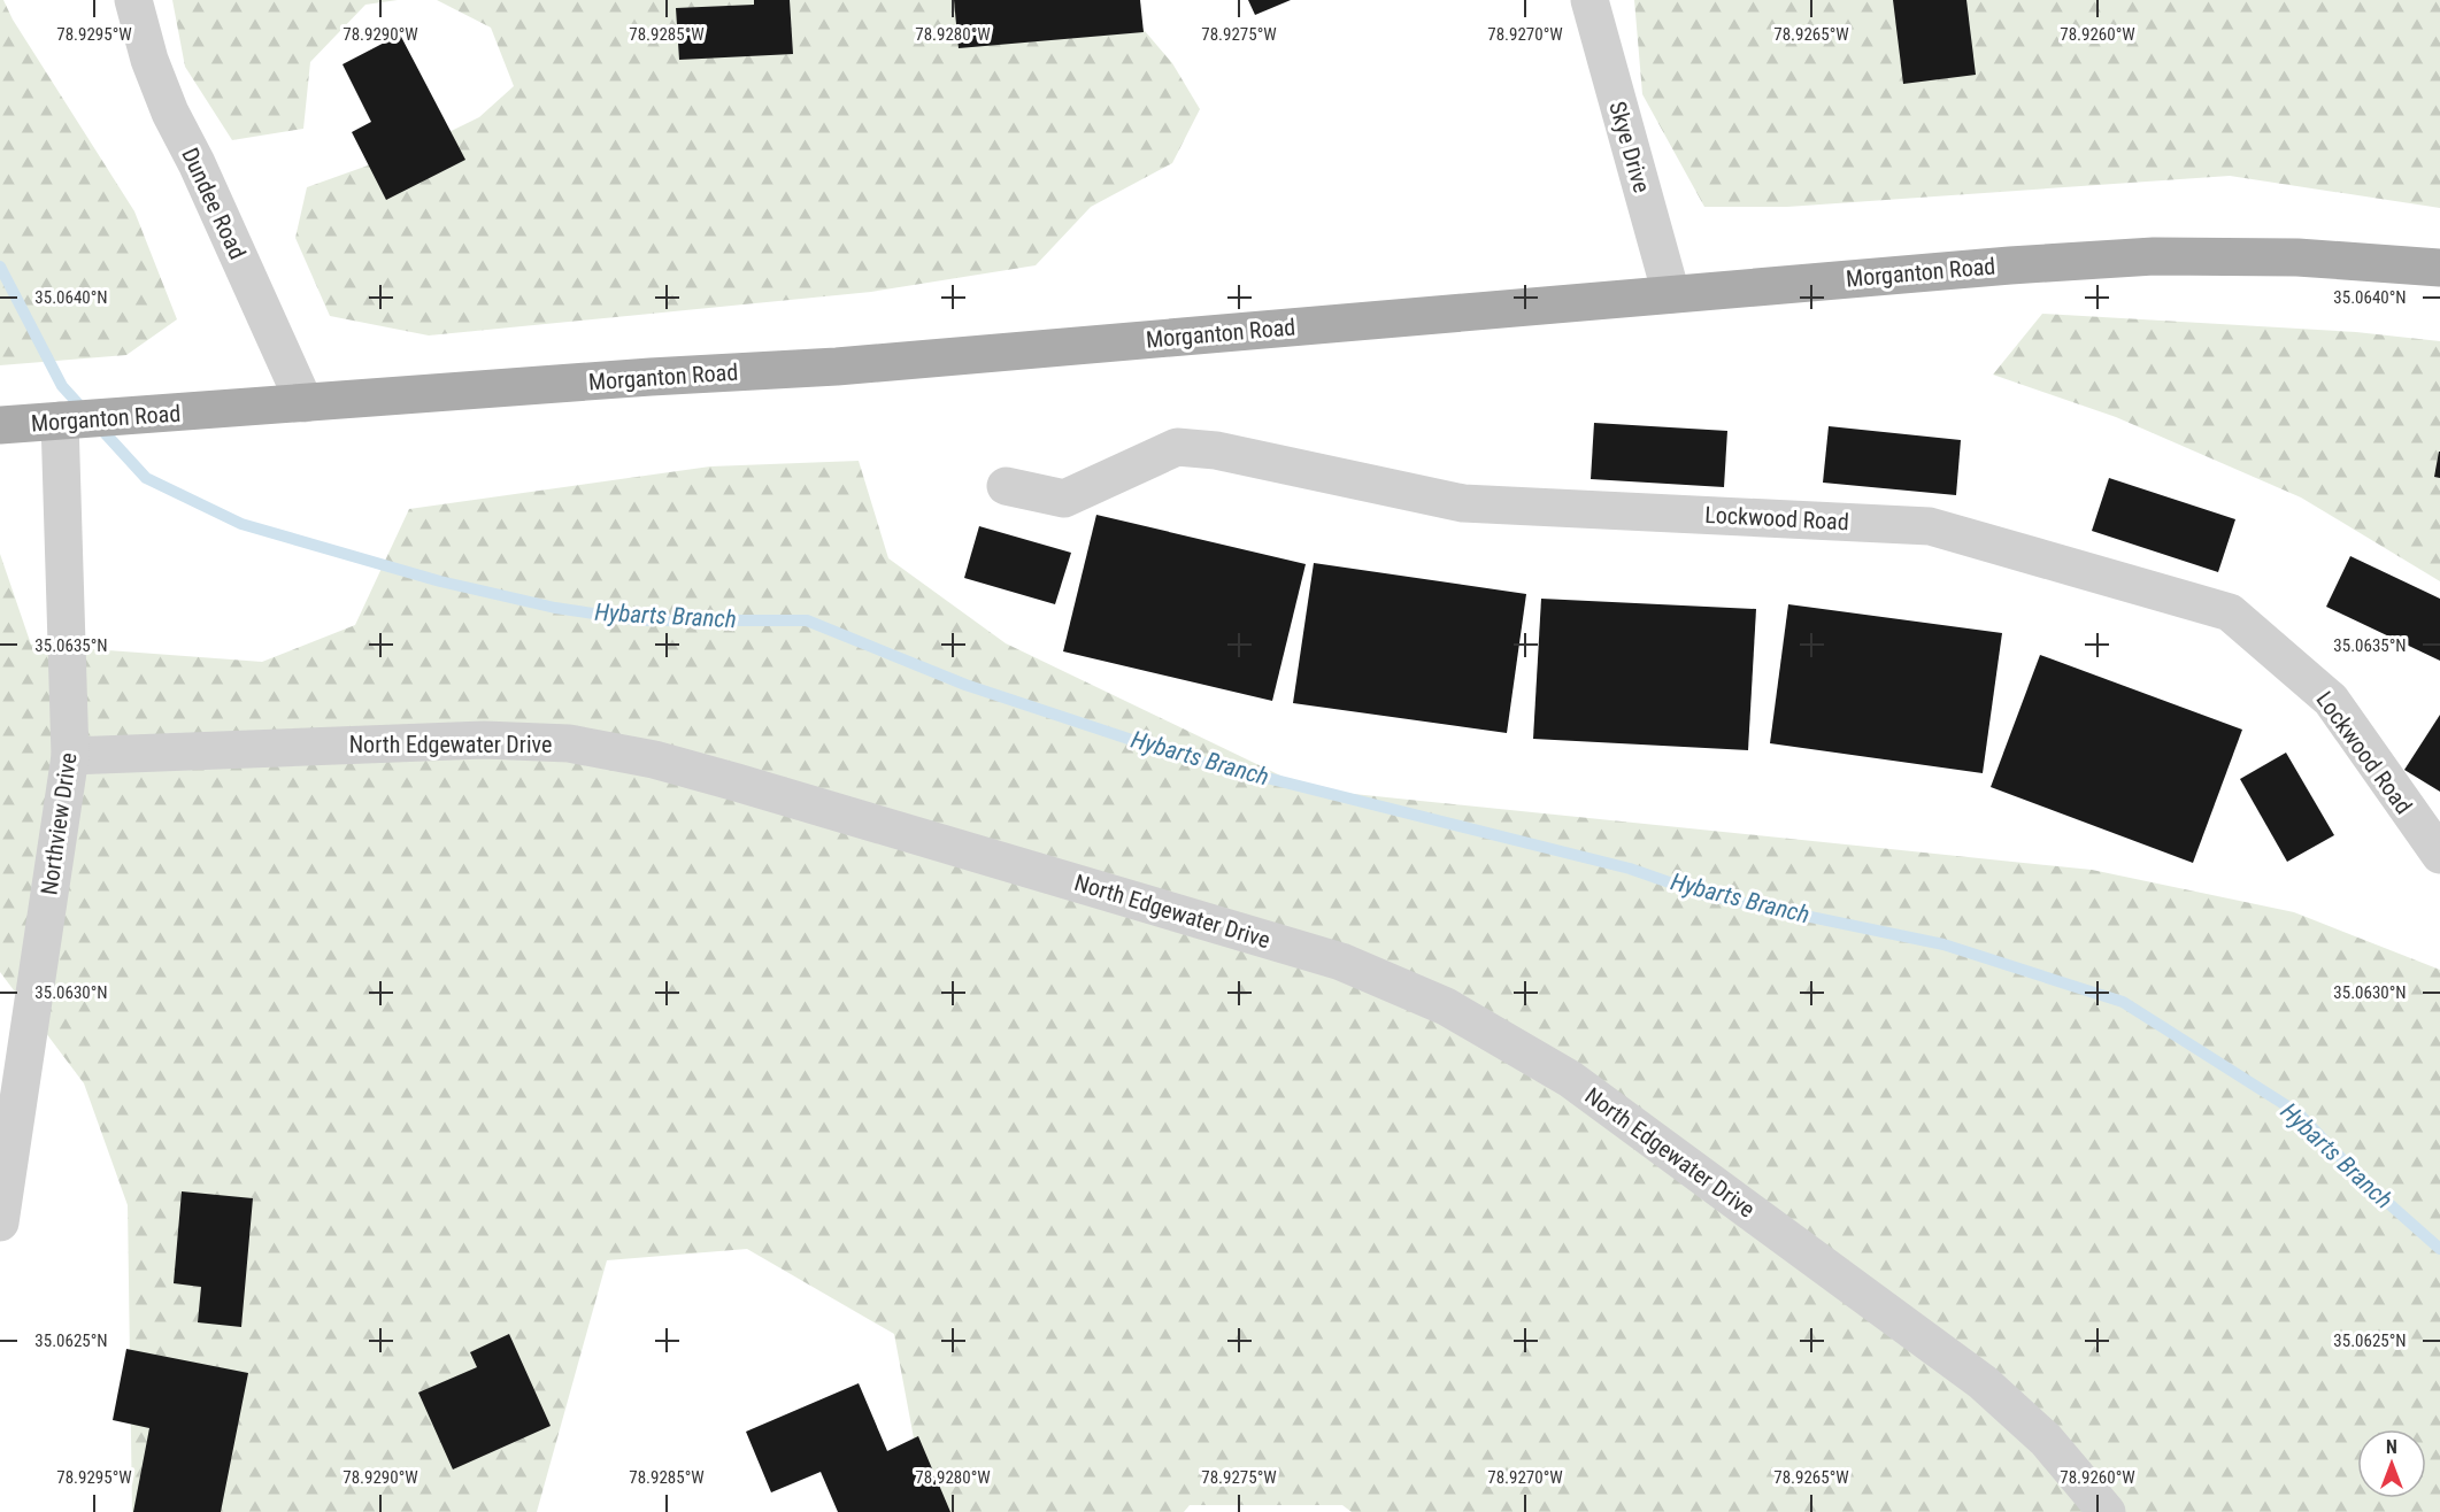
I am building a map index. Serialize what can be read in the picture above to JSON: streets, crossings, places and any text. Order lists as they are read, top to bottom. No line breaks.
{"streets":{"main road":["Morganton Road"],"street":["Skye Drive","Dundee Road","Lockwood Road","North Edgewater Drive","Northview Drive"]},"crossings":[["Skye Drive","Morganton Road"],["Dundee Road","Morganton Road"],["Morganton Road","Northview Drive"],["North Edgewater Drive","Northview Drive"]],"water":["Hybarts Branch"],"north":"top","coordinates":["78.9295°W","78.9290°W","78.9285°W","78.9280°W","78.9275°W","78.9270°W","78.9265°W","78.9260°W","35.0640°N","35.0635°N","35.0630°N","35.0625°N"]}
